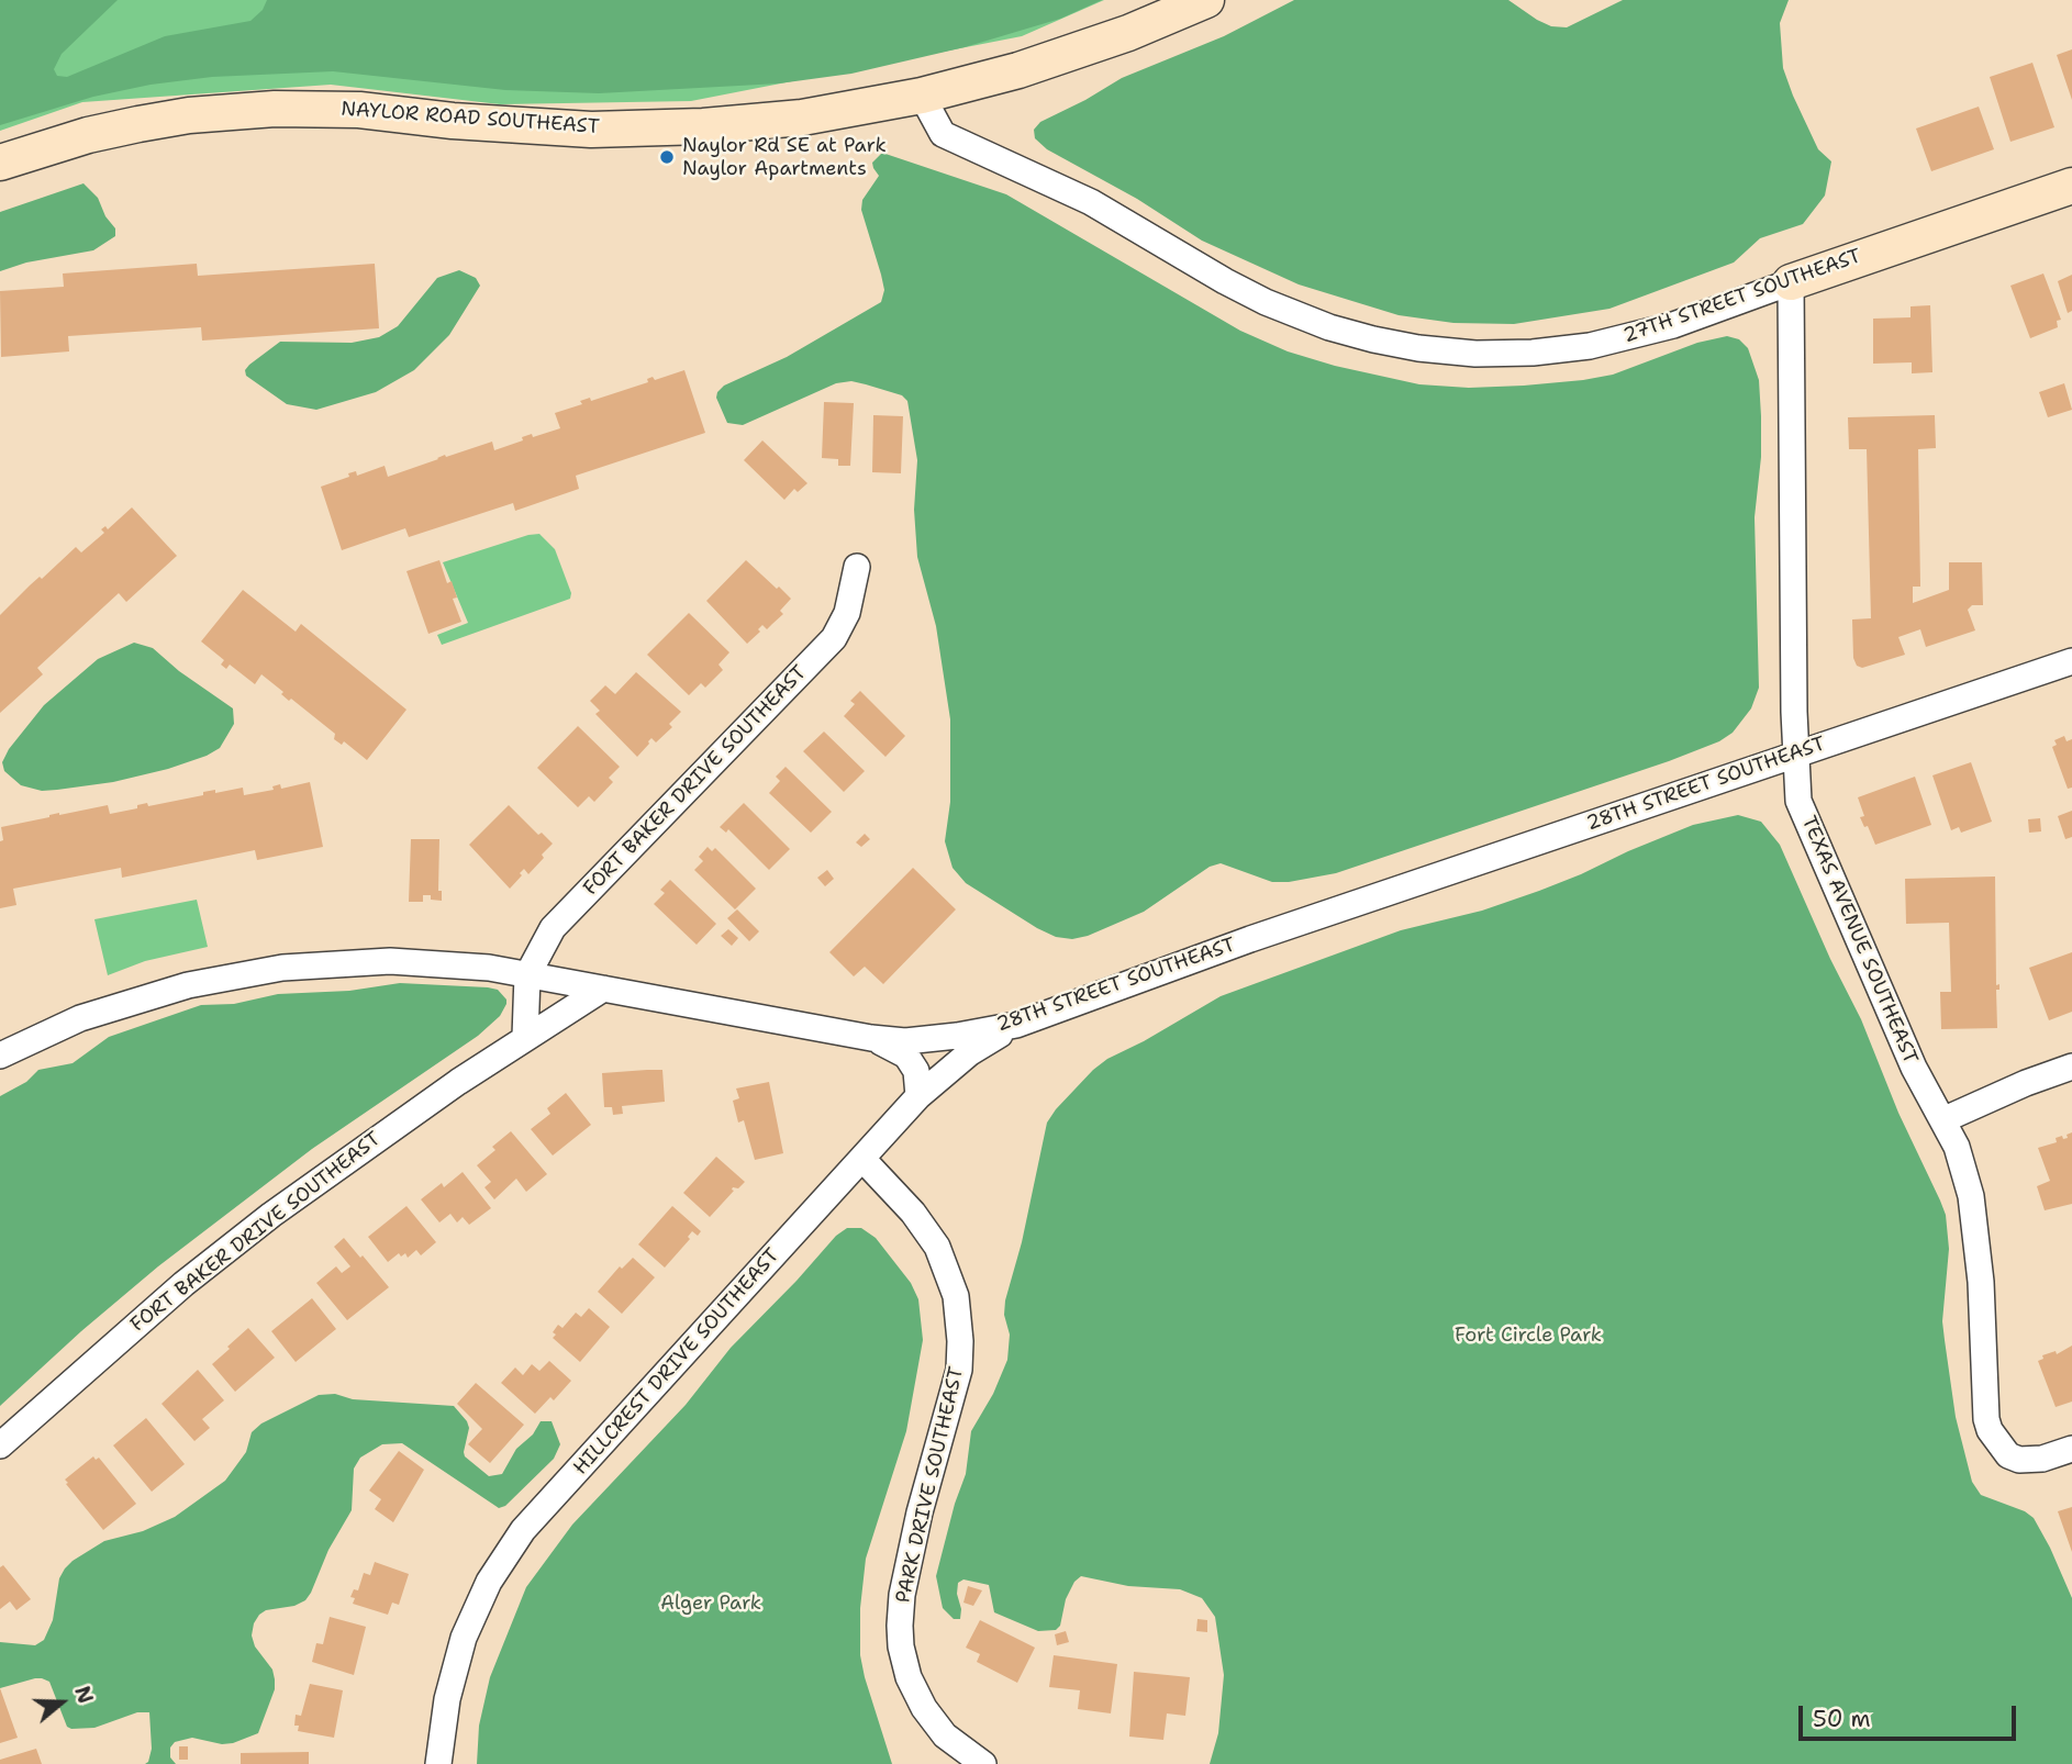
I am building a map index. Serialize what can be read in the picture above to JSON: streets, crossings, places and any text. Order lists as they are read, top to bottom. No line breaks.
{"streets":{"street":["NAYLOR ROAD SOUTHEAST","27TH STREET SOUTHEAST","FORT BAKER DRIVE SOUTHEAST","28TH STREET SOUTHEAST","TEXAS AVENUE SOUTHEAST","HILLCREST DRIVE SOUTHEAST","PARK DRIVE SOUTHEAST"]},"crossings":[["NAYLOR ROAD SOUTHEAST","27TH STREET SOUTHEAST"],["27TH STREET SOUTHEAST","TEXAS AVENUE SOUTHEAST"],["FORT BAKER DRIVE SOUTHEAST","28TH STREET SOUTHEAST"],["28TH STREET SOUTHEAST","TEXAS AVENUE SOUTHEAST"],["28TH STREET SOUTHEAST","HILLCREST DRIVE SOUTHEAST"],["HILLCREST DRIVE SOUTHEAST","PARK DRIVE SOUTHEAST"]],"parks":["Fort Circle Park","Alger Park"],"places":["Naylor Rd SE at Park Naylor Apartments"],"scale_bar":"50 m","north":"right"}
